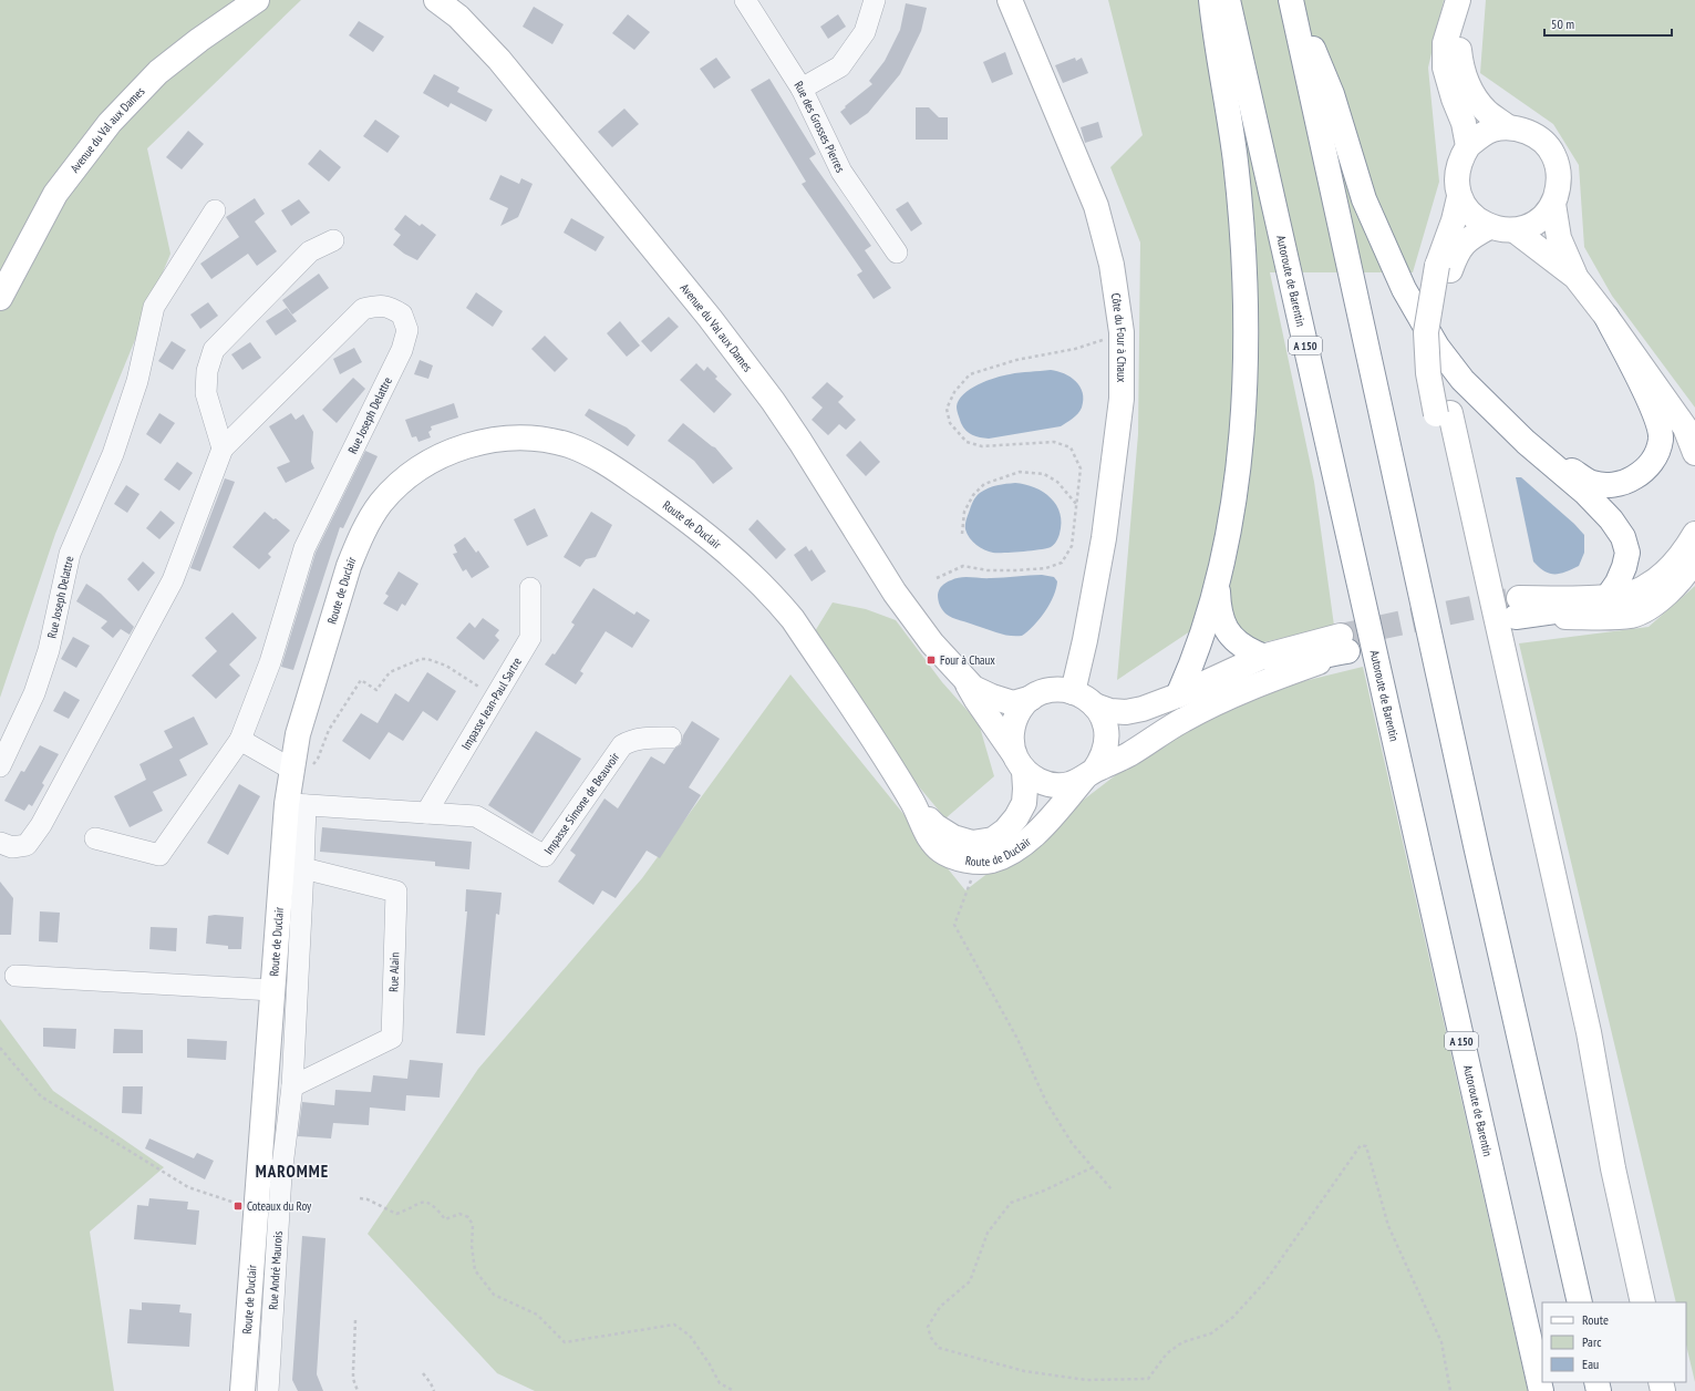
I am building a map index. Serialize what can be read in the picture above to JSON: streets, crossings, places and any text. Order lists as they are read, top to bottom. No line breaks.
{"streets":{"main road":["Avenue du Val aux Dames","Autoroute de Barentin","Côte du Four à Chaux","A 150","Route de Duclair"],"street":["Rue des Grosses Pierres","Rue Joseph Delattre","Impasse Jean-Paul Sartre","Impasse Simone de Beauvoir","Rue Alain","Rue André Maurois"]},"crossings":[["Avenue du Val aux Dames","Côte du Four à Chaux"],["Avenue du Val aux Dames","Route de Duclair"],["Côte du Four à Chaux","Route de Duclair"],["Route de Duclair","Impasse Simone de Beauvoir"],["Impasse Jean-Paul Sartre","Impasse Simone de Beauvoir"]],"districts":["MAROMME"],"places":{"transit":["Four à Chaux","Coteaux du Roy"]},"legend":["Route","Parc","Eau"],"scale_bar":"50 m"}
